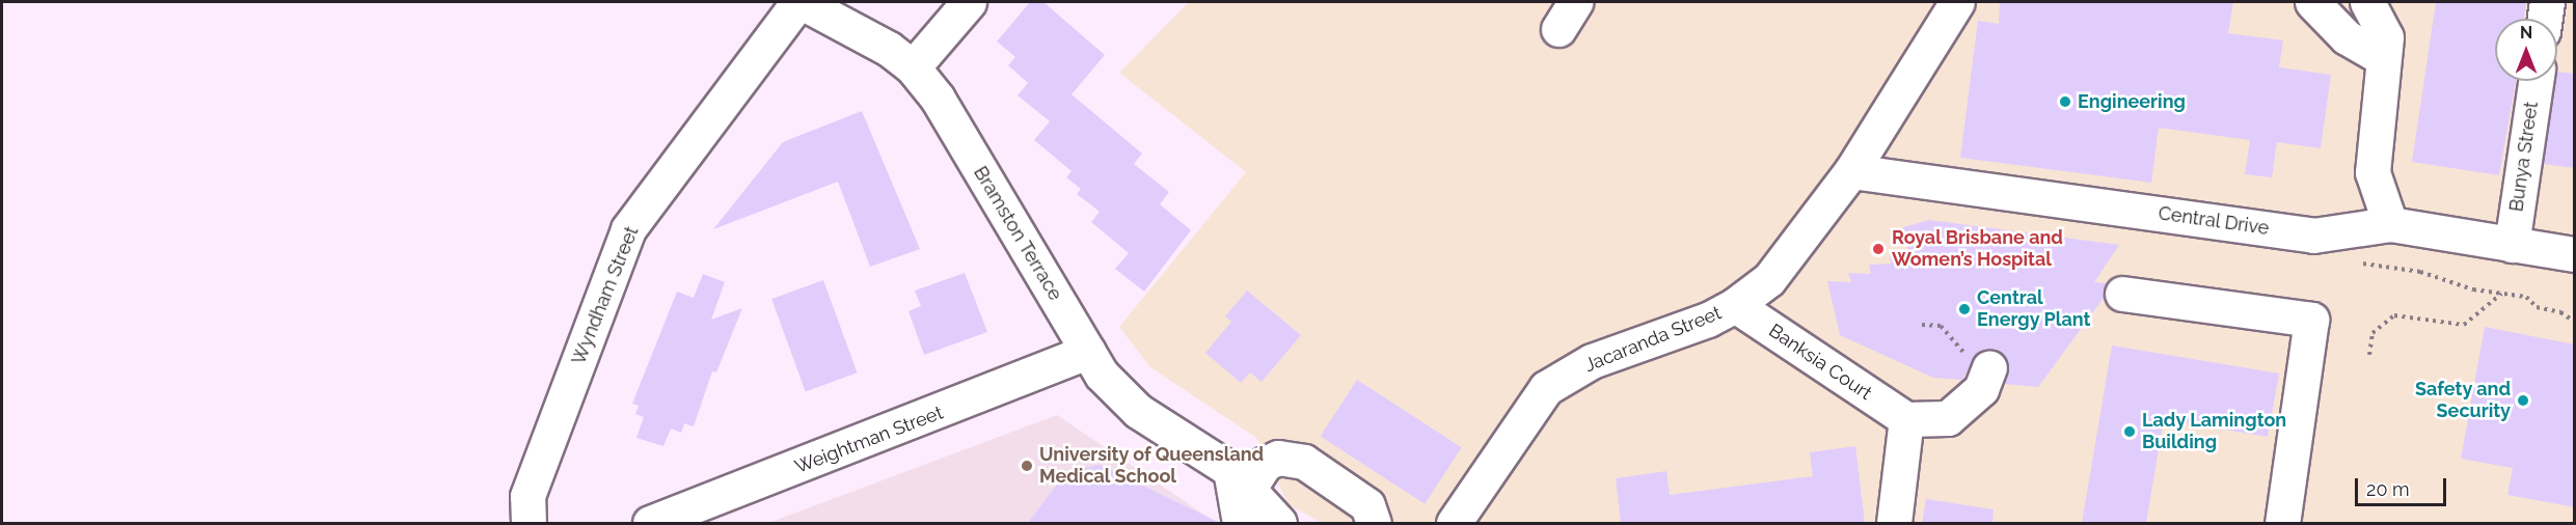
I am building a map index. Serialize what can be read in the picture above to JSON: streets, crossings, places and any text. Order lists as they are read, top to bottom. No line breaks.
{"streets":{"street":["Bunya Street","Central Drive","Bramston Terrace","Wyndham Street","Jacaranda Street","Banksia Court","Weightman Street"]},"crossings":[["Bunya Street","Central Drive"],["Central Drive","Jacaranda Street"],["Bramston Terrace","Wyndham Street"],["Bramston Terrace","Weightman Street"],["Jacaranda Street","Banksia Court"]],"places":["Engineering","Royal Brisbane and Women’s Hospital","Central Energy Plant","Safety and Security","Lady Lamington Building","University of Queensland Medical School"],"scale_bar":"20 m","north":"top"}
